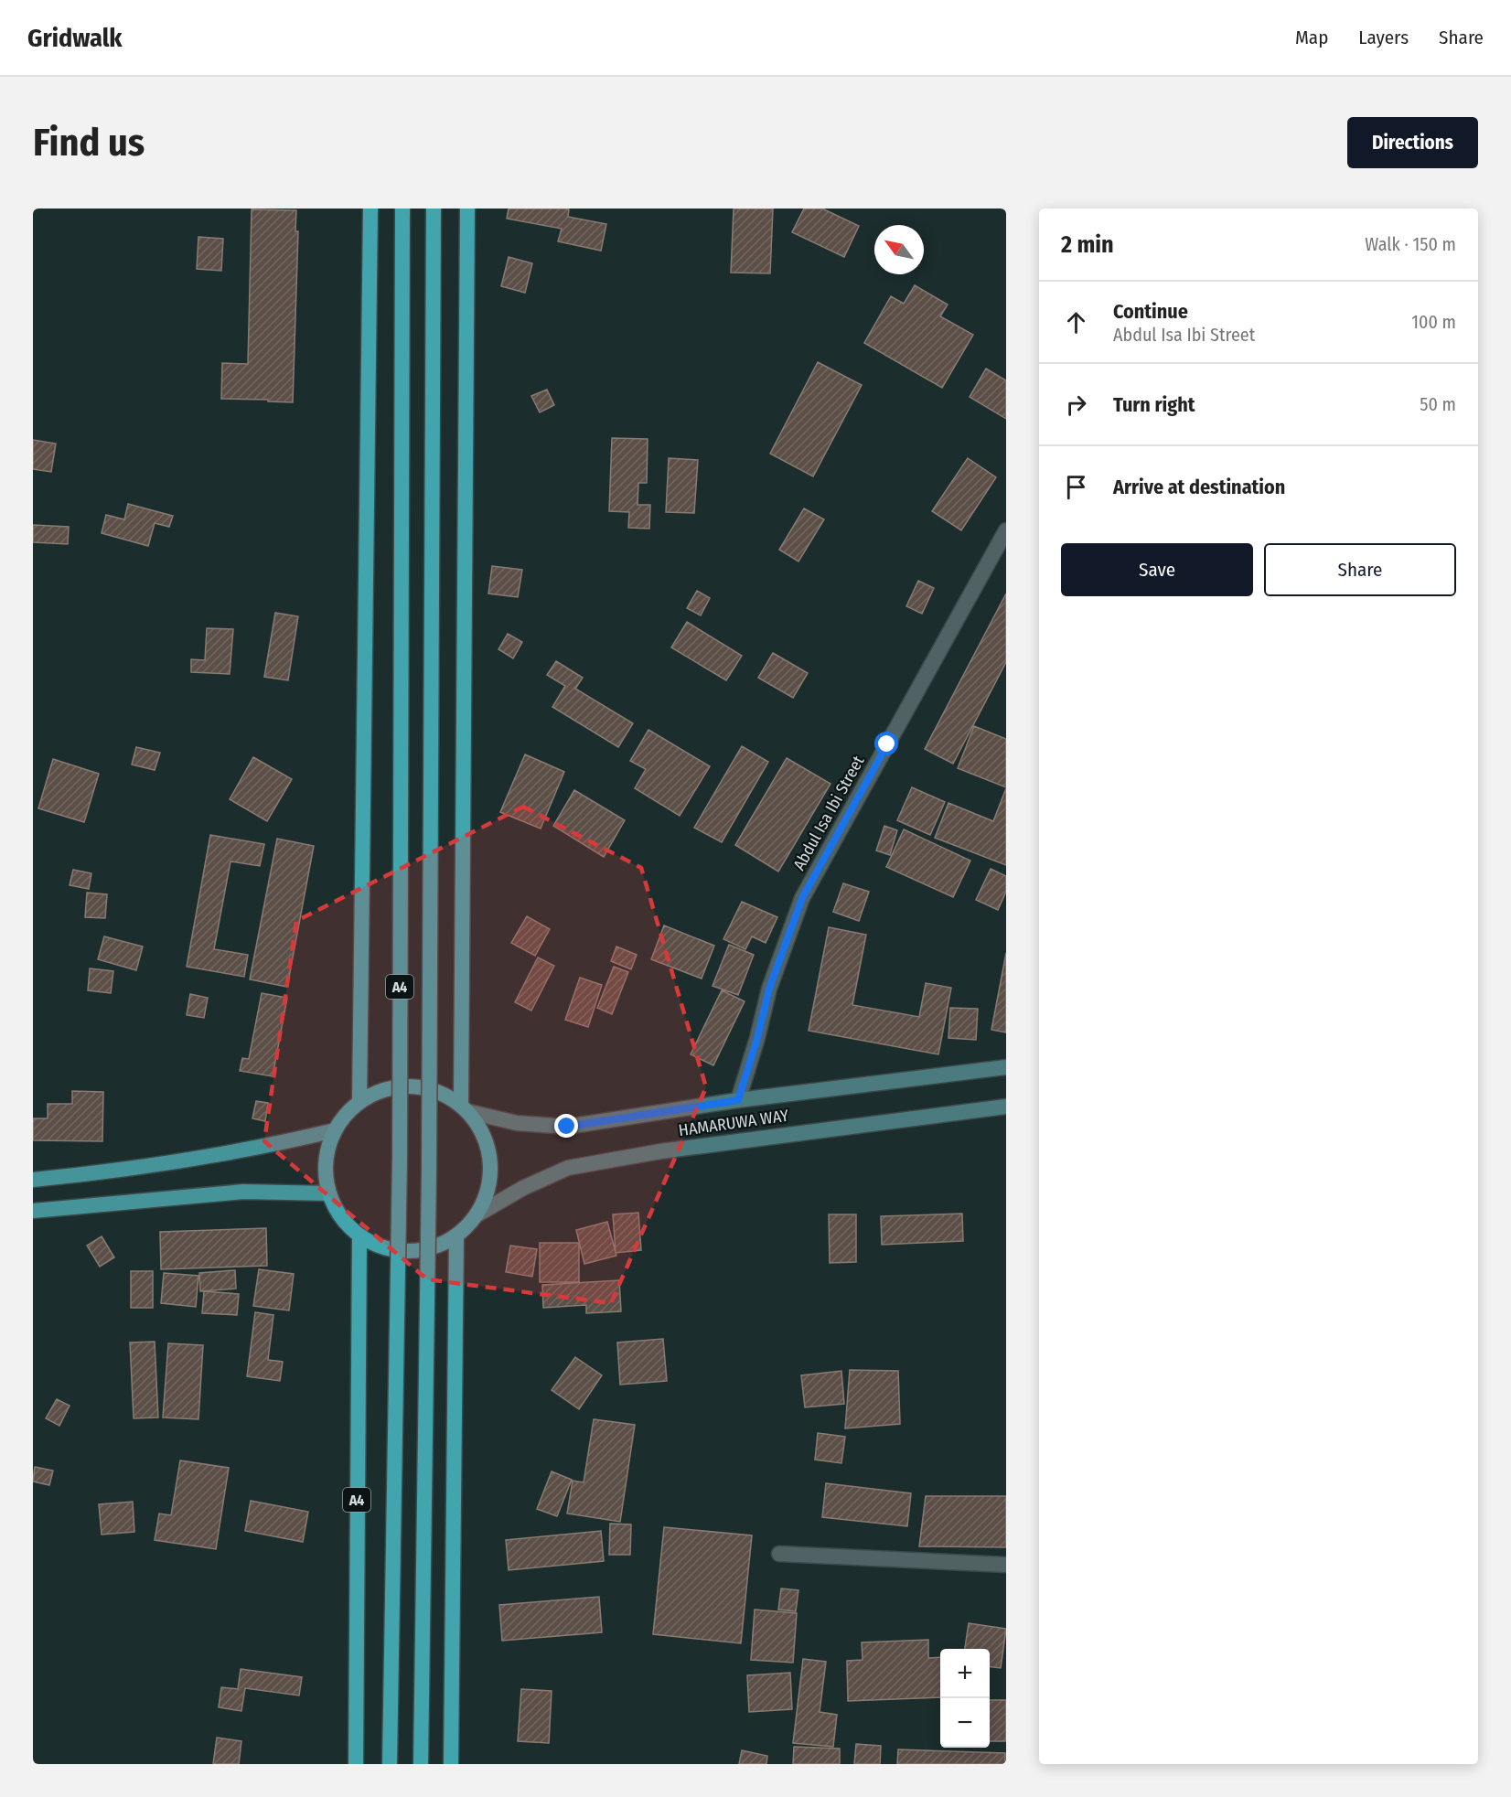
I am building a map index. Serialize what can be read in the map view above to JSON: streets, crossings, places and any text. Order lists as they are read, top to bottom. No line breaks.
{"streets":{"highway":["A4"],"main road":["HAMARUWA WAY"],"street":["Abdul Isa Ibi Street"]},"crossings":[["A4","HAMARUWA WAY"]],"north":"top left","page":{"header":"Gridwalk","nav":["Map","Layers","Share"],"buttons":["Directions",["Save","Share"]],"title":"Find us","heading":["2 min","Walk · 150 m"],"list":[["Continue","Abdul Isa Ibi Street","100 m"],["Turn right","50 m"],"Arrive at destination"],"map_buttons":["+","−"]}}
